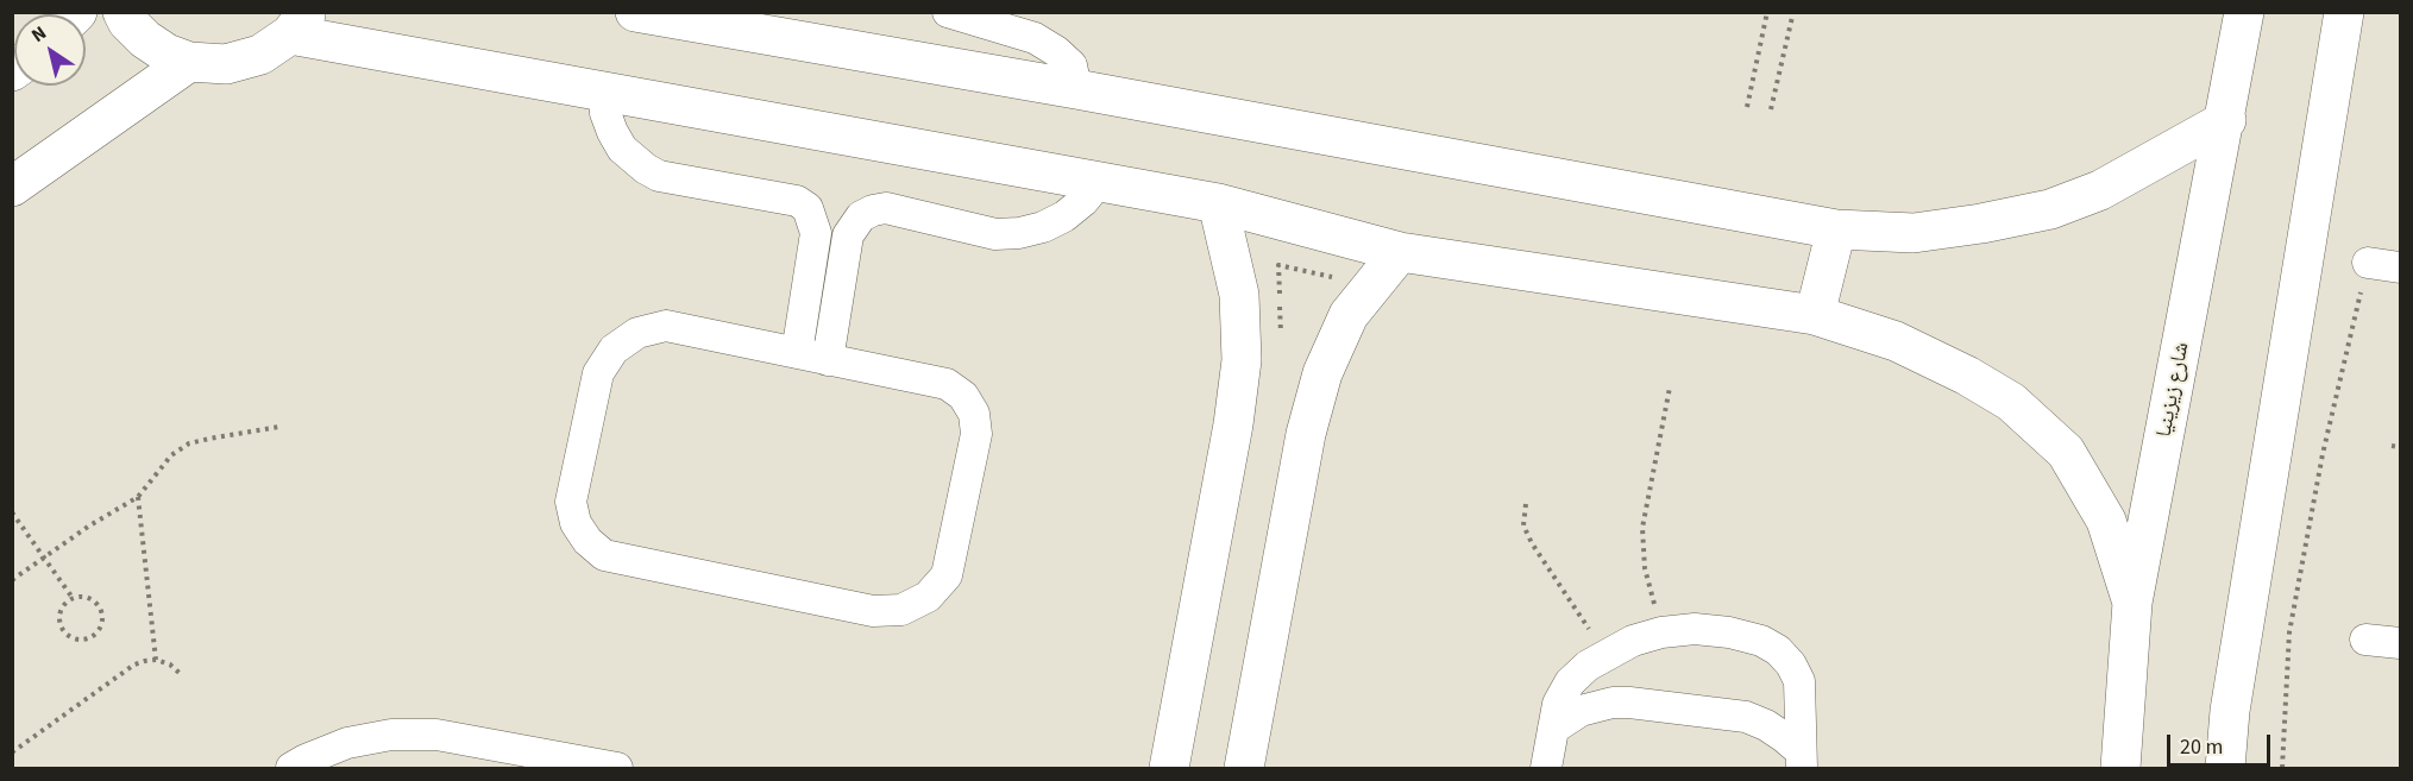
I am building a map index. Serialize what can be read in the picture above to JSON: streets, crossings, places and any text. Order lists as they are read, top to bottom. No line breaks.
{"streets":{"street":["شارع زيزينيا"]},"scale_bar":"20 m","north":"top left"}
